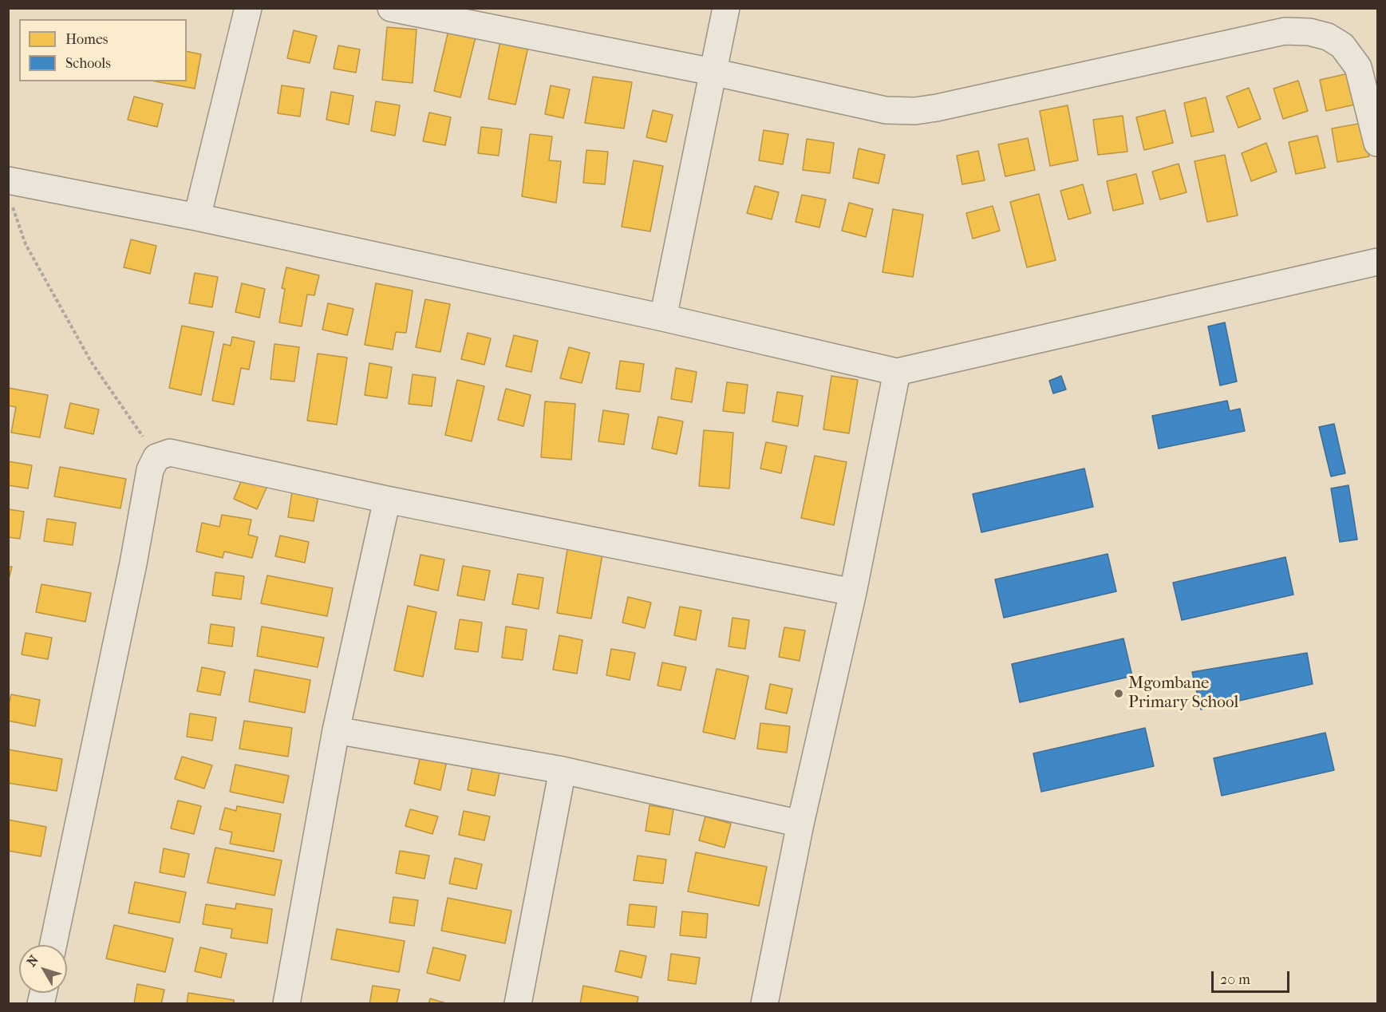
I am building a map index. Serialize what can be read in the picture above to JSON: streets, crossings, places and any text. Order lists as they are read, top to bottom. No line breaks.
{"places":["Mgombane Primary School"],"legend":["Homes","Schools"],"scale_bar":"20 m","north":"top left"}
